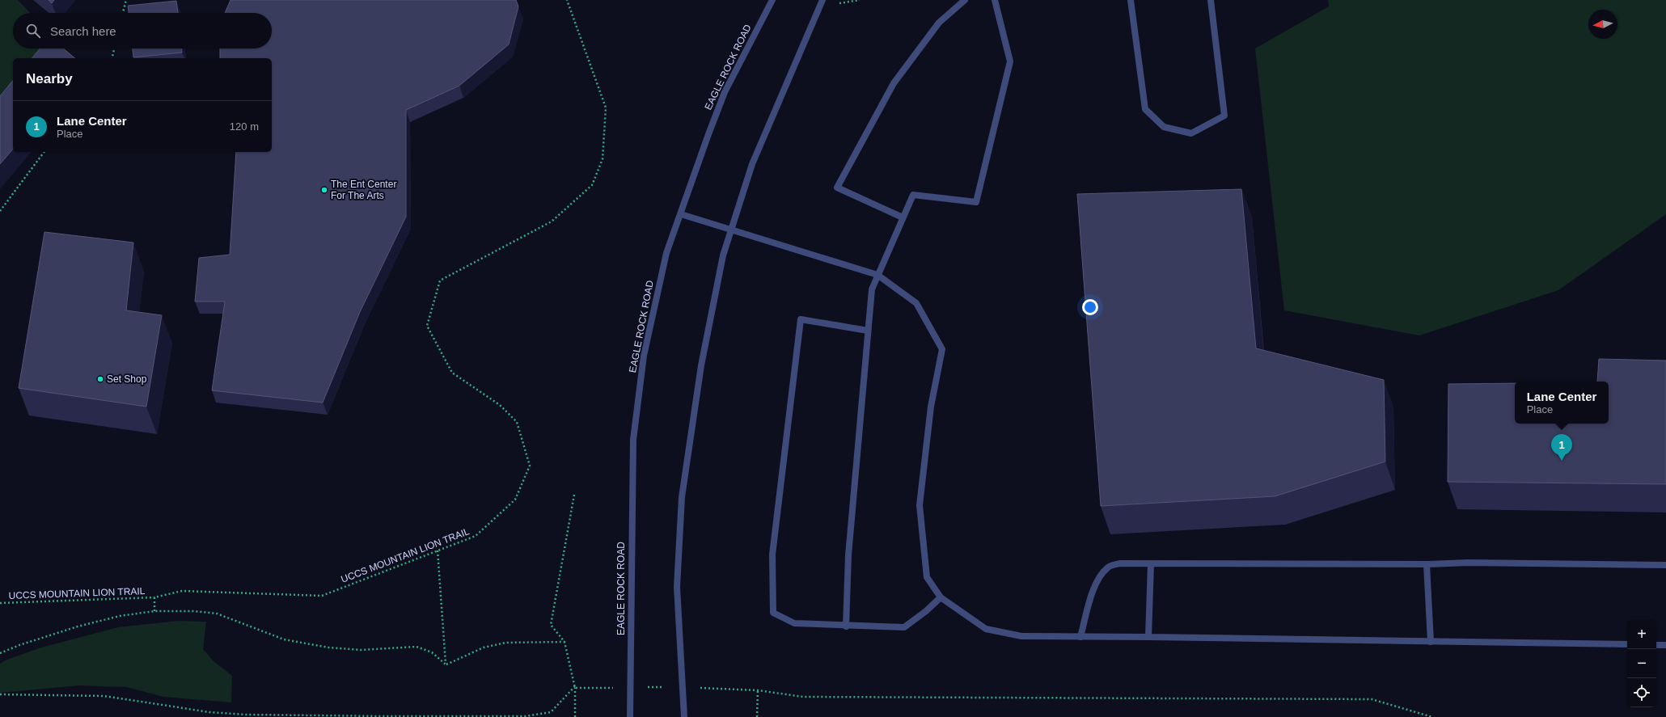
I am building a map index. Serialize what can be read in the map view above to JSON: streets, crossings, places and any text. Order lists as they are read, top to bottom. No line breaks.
{"streets":{"street":["EAGLE ROCK ROAD"],"path":["UCCS MOUNTAIN LION TRAIL"]},"places":["The Ent Center For The Arts","Set Shop"],"north":"left","page":{"search":"Search here","heading":"Nearby","list":[{"mark":"1","name":"Lane Center","note":"Place","value":"120 m"}],"popup":["Lane Center","Place"],"pins":"1","map_buttons":["+","−"]}}
